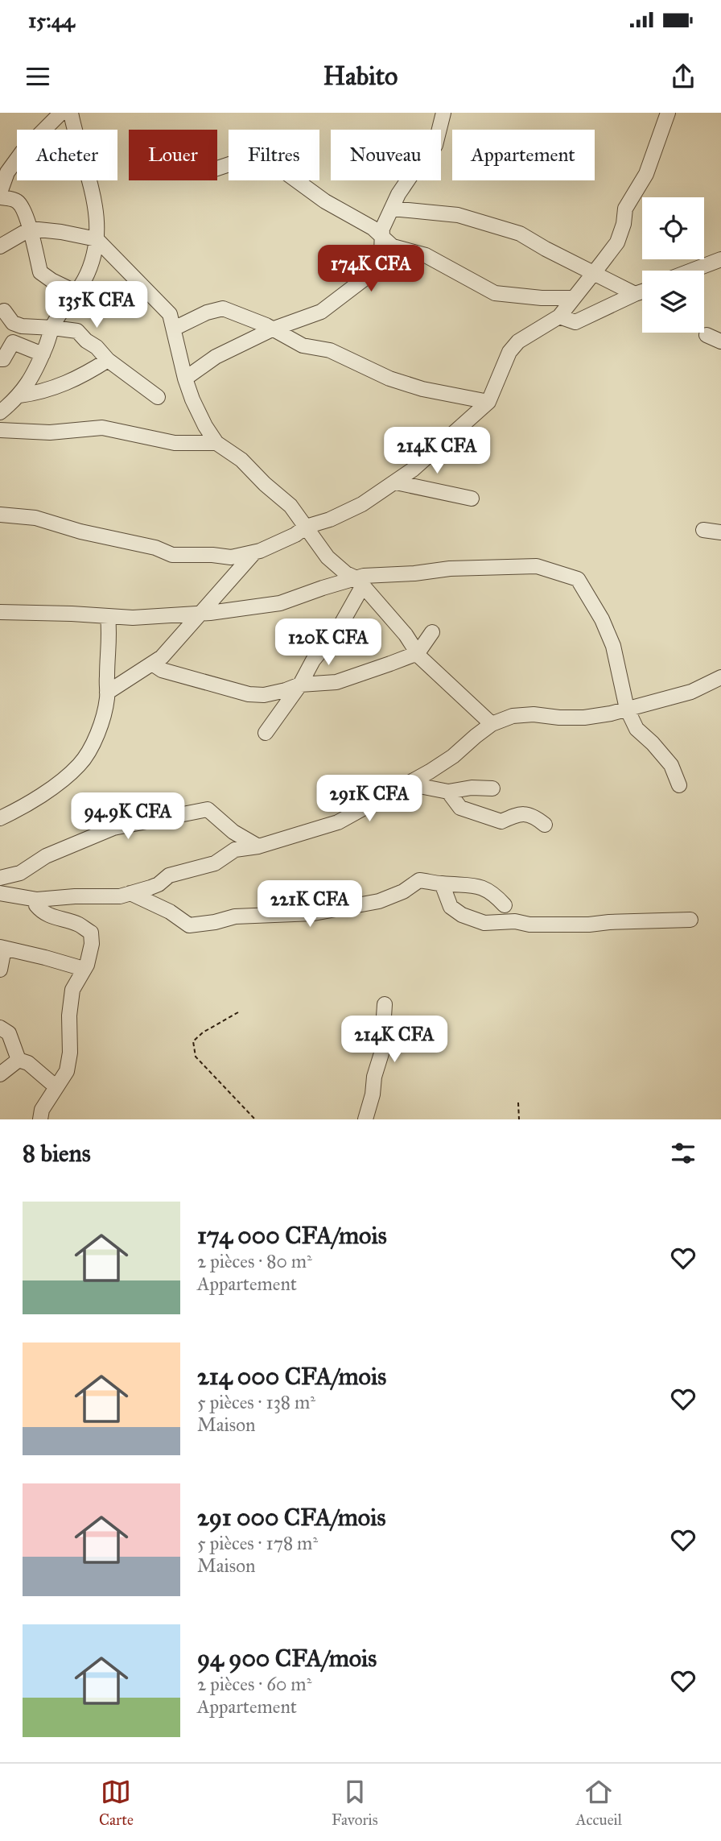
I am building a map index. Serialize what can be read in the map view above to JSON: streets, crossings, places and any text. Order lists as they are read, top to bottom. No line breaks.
{"page":{"status":"15:44","header":"Habito","chip":["Acheter","Louer","Filtres","Nouveau","Appartement"],"price":["174K CFA","135K CFA","214K CFA","120K CFA","291K CFA","94.9K CFA","221K CFA","214K CFA"],"heading":"8 biens","list":[{"name":"174 000 CFA/mois","note":"2 pièces · 80 m² · Appartement"},{"name":"214 000 CFA/mois","note":"5 pièces · 138 m² · Maison"},{"name":"291 000 CFA/mois","note":"5 pièces · 178 m² · Maison"},{"name":"94 900 CFA/mois","note":"2 pièces · 60 m² · Appartement"}],"tabs":["Carte","Favoris","Accueil"]}}
